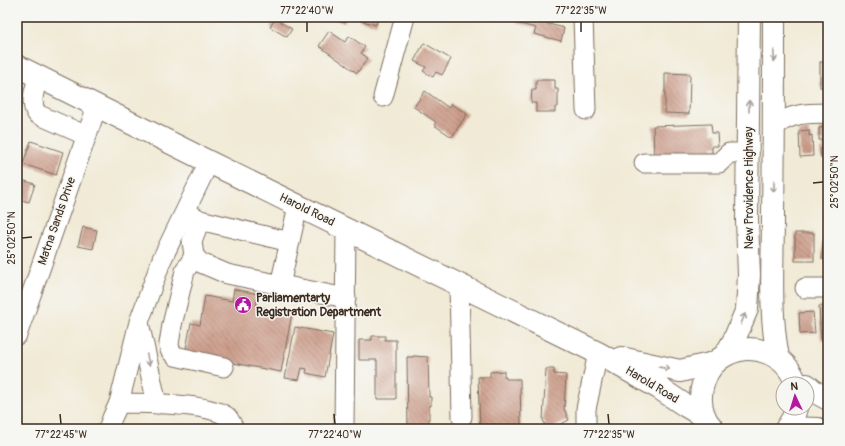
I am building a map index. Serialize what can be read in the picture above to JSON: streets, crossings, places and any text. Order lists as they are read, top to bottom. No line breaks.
{"streets":{"main road":["New Providence Highway","Harold Road"],"street":["Matna Sands Drive"]},"crossings":[["New Providence Highway","Harold Road"],["Harold Road","Matna Sands Drive"]],"places":{"public building":["Parliamentarty Registration Department"]},"north":"top","coordinates":["77°22'40\"W","77°22'35\"W","25°02'50\"N","77°22'45\"W"]}
